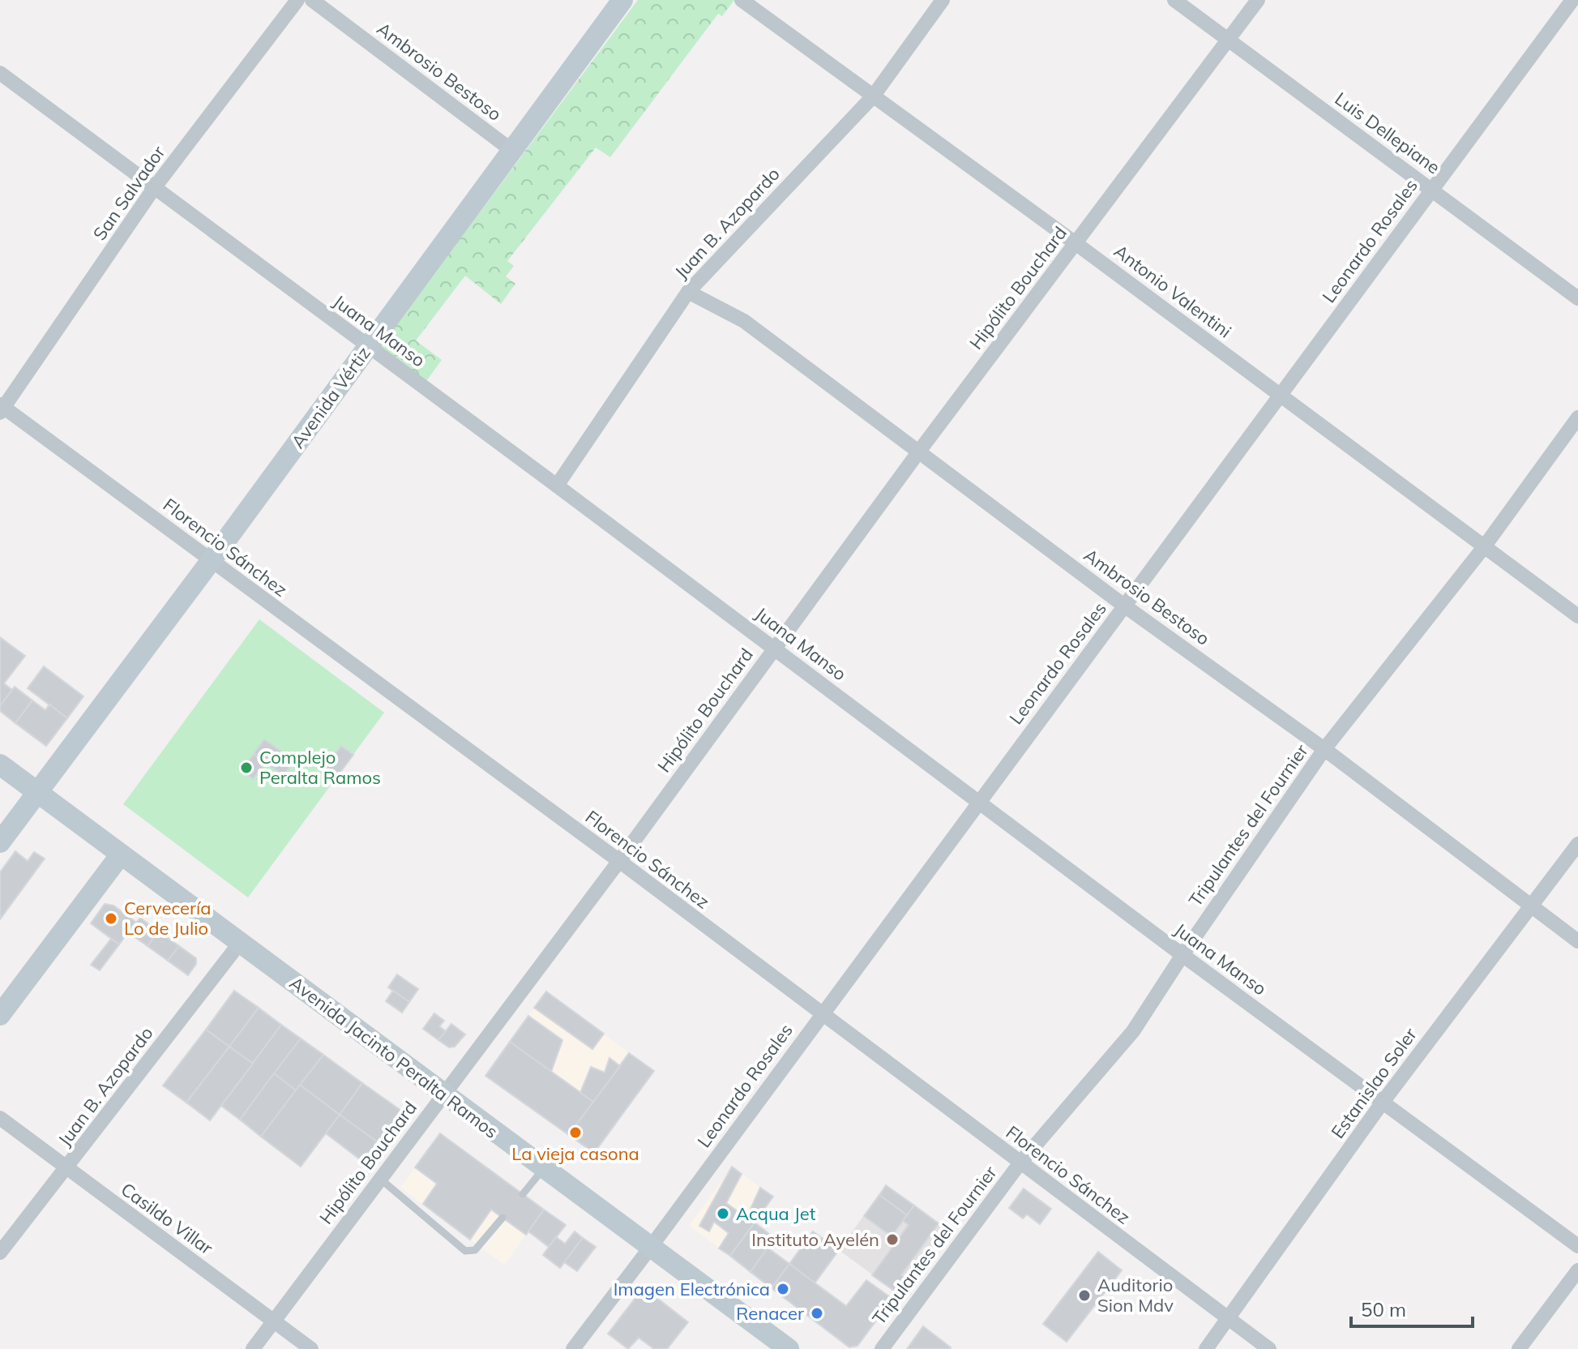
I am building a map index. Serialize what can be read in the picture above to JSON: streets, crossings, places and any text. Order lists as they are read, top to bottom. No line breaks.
{"streets":{"street":["Ambrosio Bestoso","Luis Dellepiane","San Salvador","Juan B. Azopardo","Leonardo Rosales","Hipólito Bouchard","Antonio Valentini","Juana Manso","Avenida Vértiz","Florencio Sánchez","Tripulantes del Fournier","Avenida Jacinto Peralta Ramos","Estanislao Soler","Casildo Villar"]},"crossings":[["Ambrosio Bestoso","Juan B. Azopardo"],["Ambrosio Bestoso","Leonardo Rosales"],["Ambrosio Bestoso","Hipólito Bouchard"],["Ambrosio Bestoso","Avenida Vértiz"],["Ambrosio Bestoso","Tripulantes del Fournier"],["Ambrosio Bestoso","Estanislao Soler"],["Luis Dellepiane","Leonardo Rosales"],["Luis Dellepiane","Hipólito Bouchard"],["San Salvador","Juana Manso"],["San Salvador","Florencio Sánchez"],["Juan B. Azopardo","Antonio Valentini"],["Juan B. Azopardo","Juana Manso"],["Juan B. Azopardo","Avenida Jacinto Peralta Ramos"],["Juan B. Azopardo","Casildo Villar"],["Leonardo Rosales","Antonio Valentini"],["Leonardo Rosales","Juana Manso"],["Leonardo Rosales","Florencio Sánchez"],["Leonardo Rosales","Avenida Jacinto Peralta Ramos"],["Hipólito Bouchard","Antonio Valentini"],["Hipólito Bouchard","Juana Manso"],["Hipólito Bouchard","Florencio Sánchez"],["Hipólito Bouchard","Avenida Jacinto Peralta Ramos"],["Hipólito Bouchard","Casildo Villar"],["Antonio Valentini","Tripulantes del Fournier"],["Juana Manso","Avenida Vértiz"],["Juana Manso","Tripulantes del Fournier"],["Juana Manso","Estanislao Soler"],["Avenida Vértiz","Florencio Sánchez"],["Avenida Vértiz","Avenida Jacinto Peralta Ramos"],["Florencio Sánchez","Tripulantes del Fournier"],["Florencio Sánchez","Estanislao Soler"]],"places":["Complejo Peralta Ramos","Cervecería Lo de Julio","La vieja casona","Acqua Jet","Instituto Ayelén","Imagen Electrónica","Auditorio Sion Mdv","Renacer"],"scale_bar":"50 m"}
